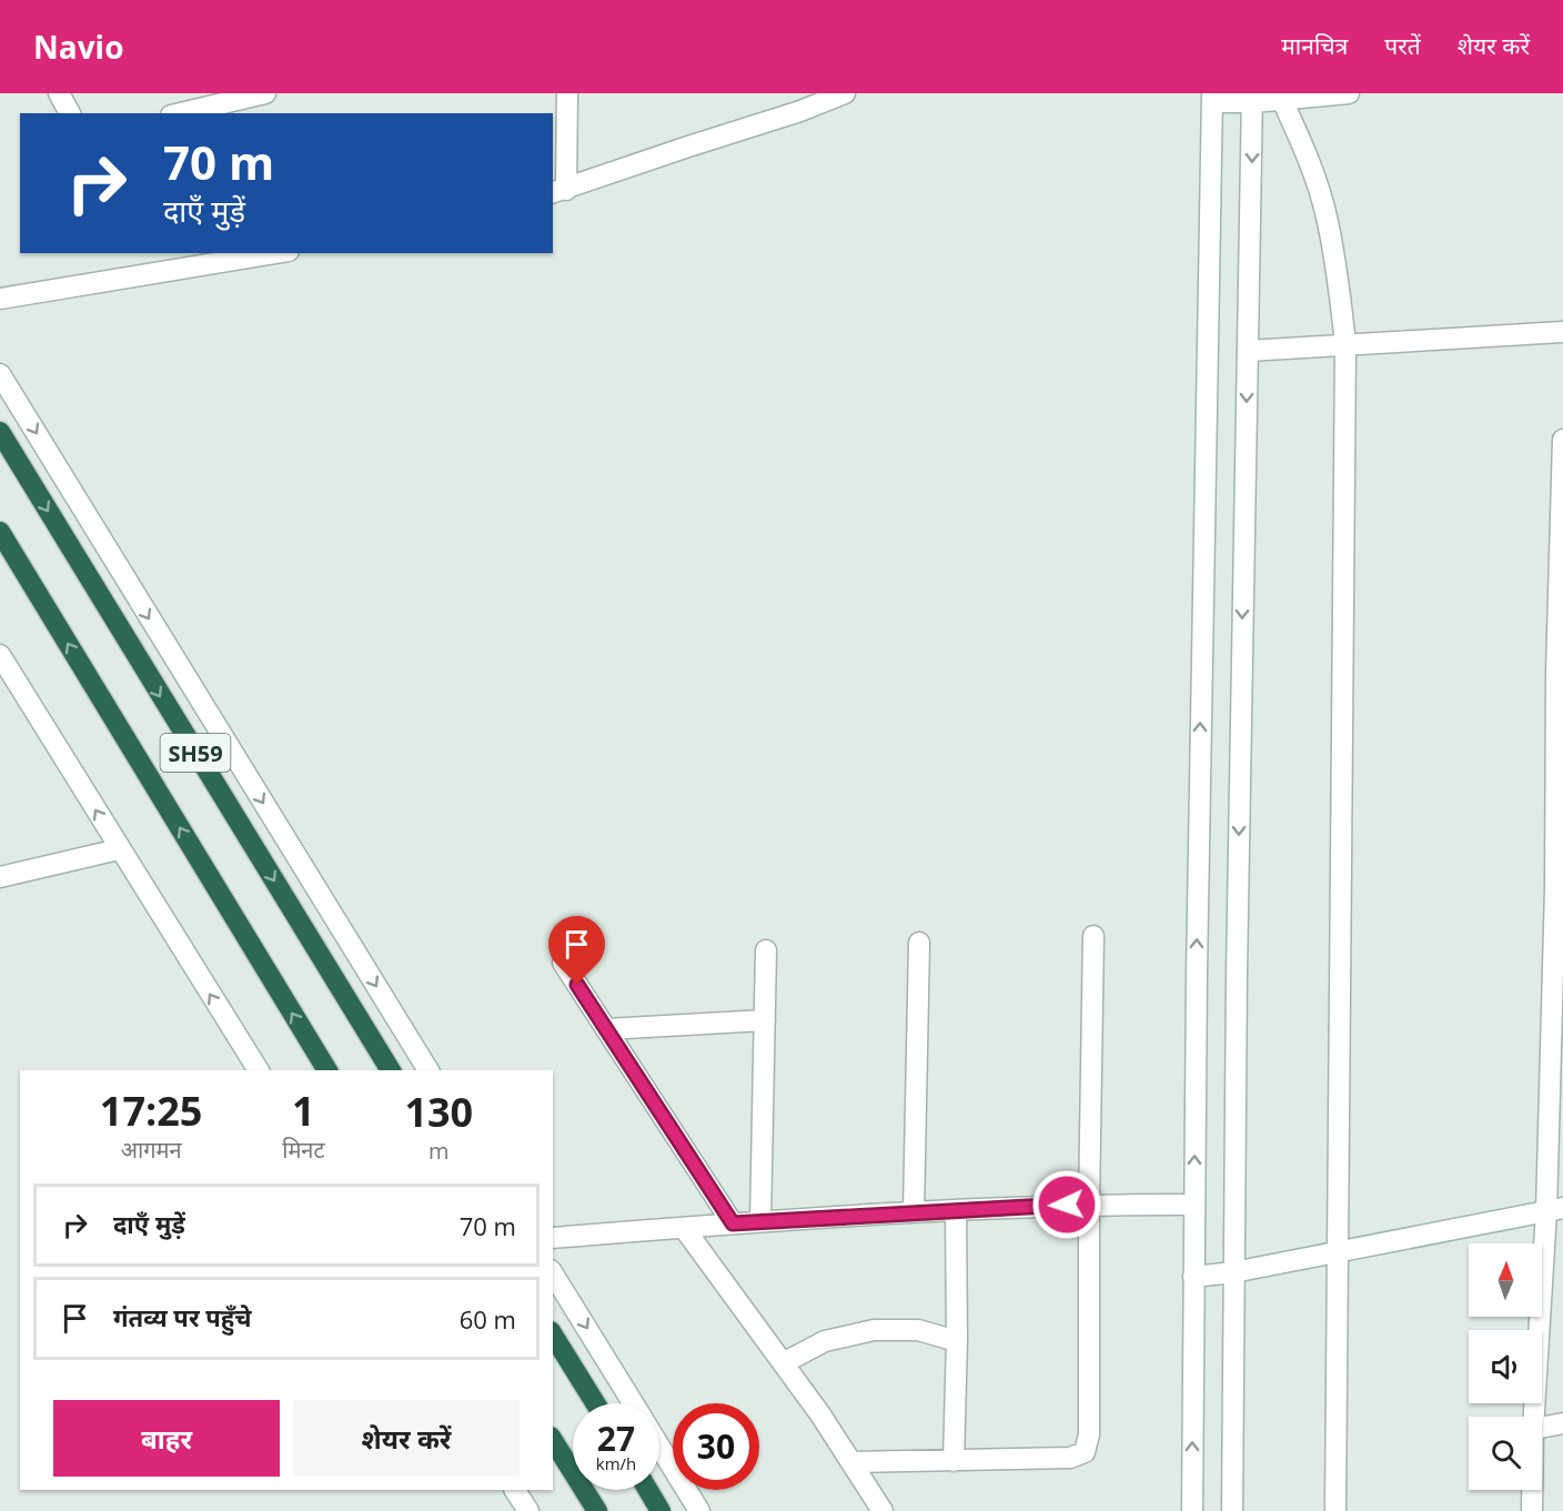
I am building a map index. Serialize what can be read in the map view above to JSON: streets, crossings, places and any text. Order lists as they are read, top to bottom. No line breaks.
{"streets":{"highway":["SH59"]},"north":"top","page":{"header":"Navio","nav":["मानचित्र","परतें","शेयर करें"],"turn":["70 m","दाएँ मुड़ें"],"eta":["17:25","आगमन","1","मिनट","130","m"],"list":[{"name":"दाएँ मुड़ें","value":"70 m"},{"name":"गंतव्य पर पहुँचे","value":"60 m"}],"buttons":["बाहर","शेयर करें"],"speed":"27 km/h","limit":"30"}}
